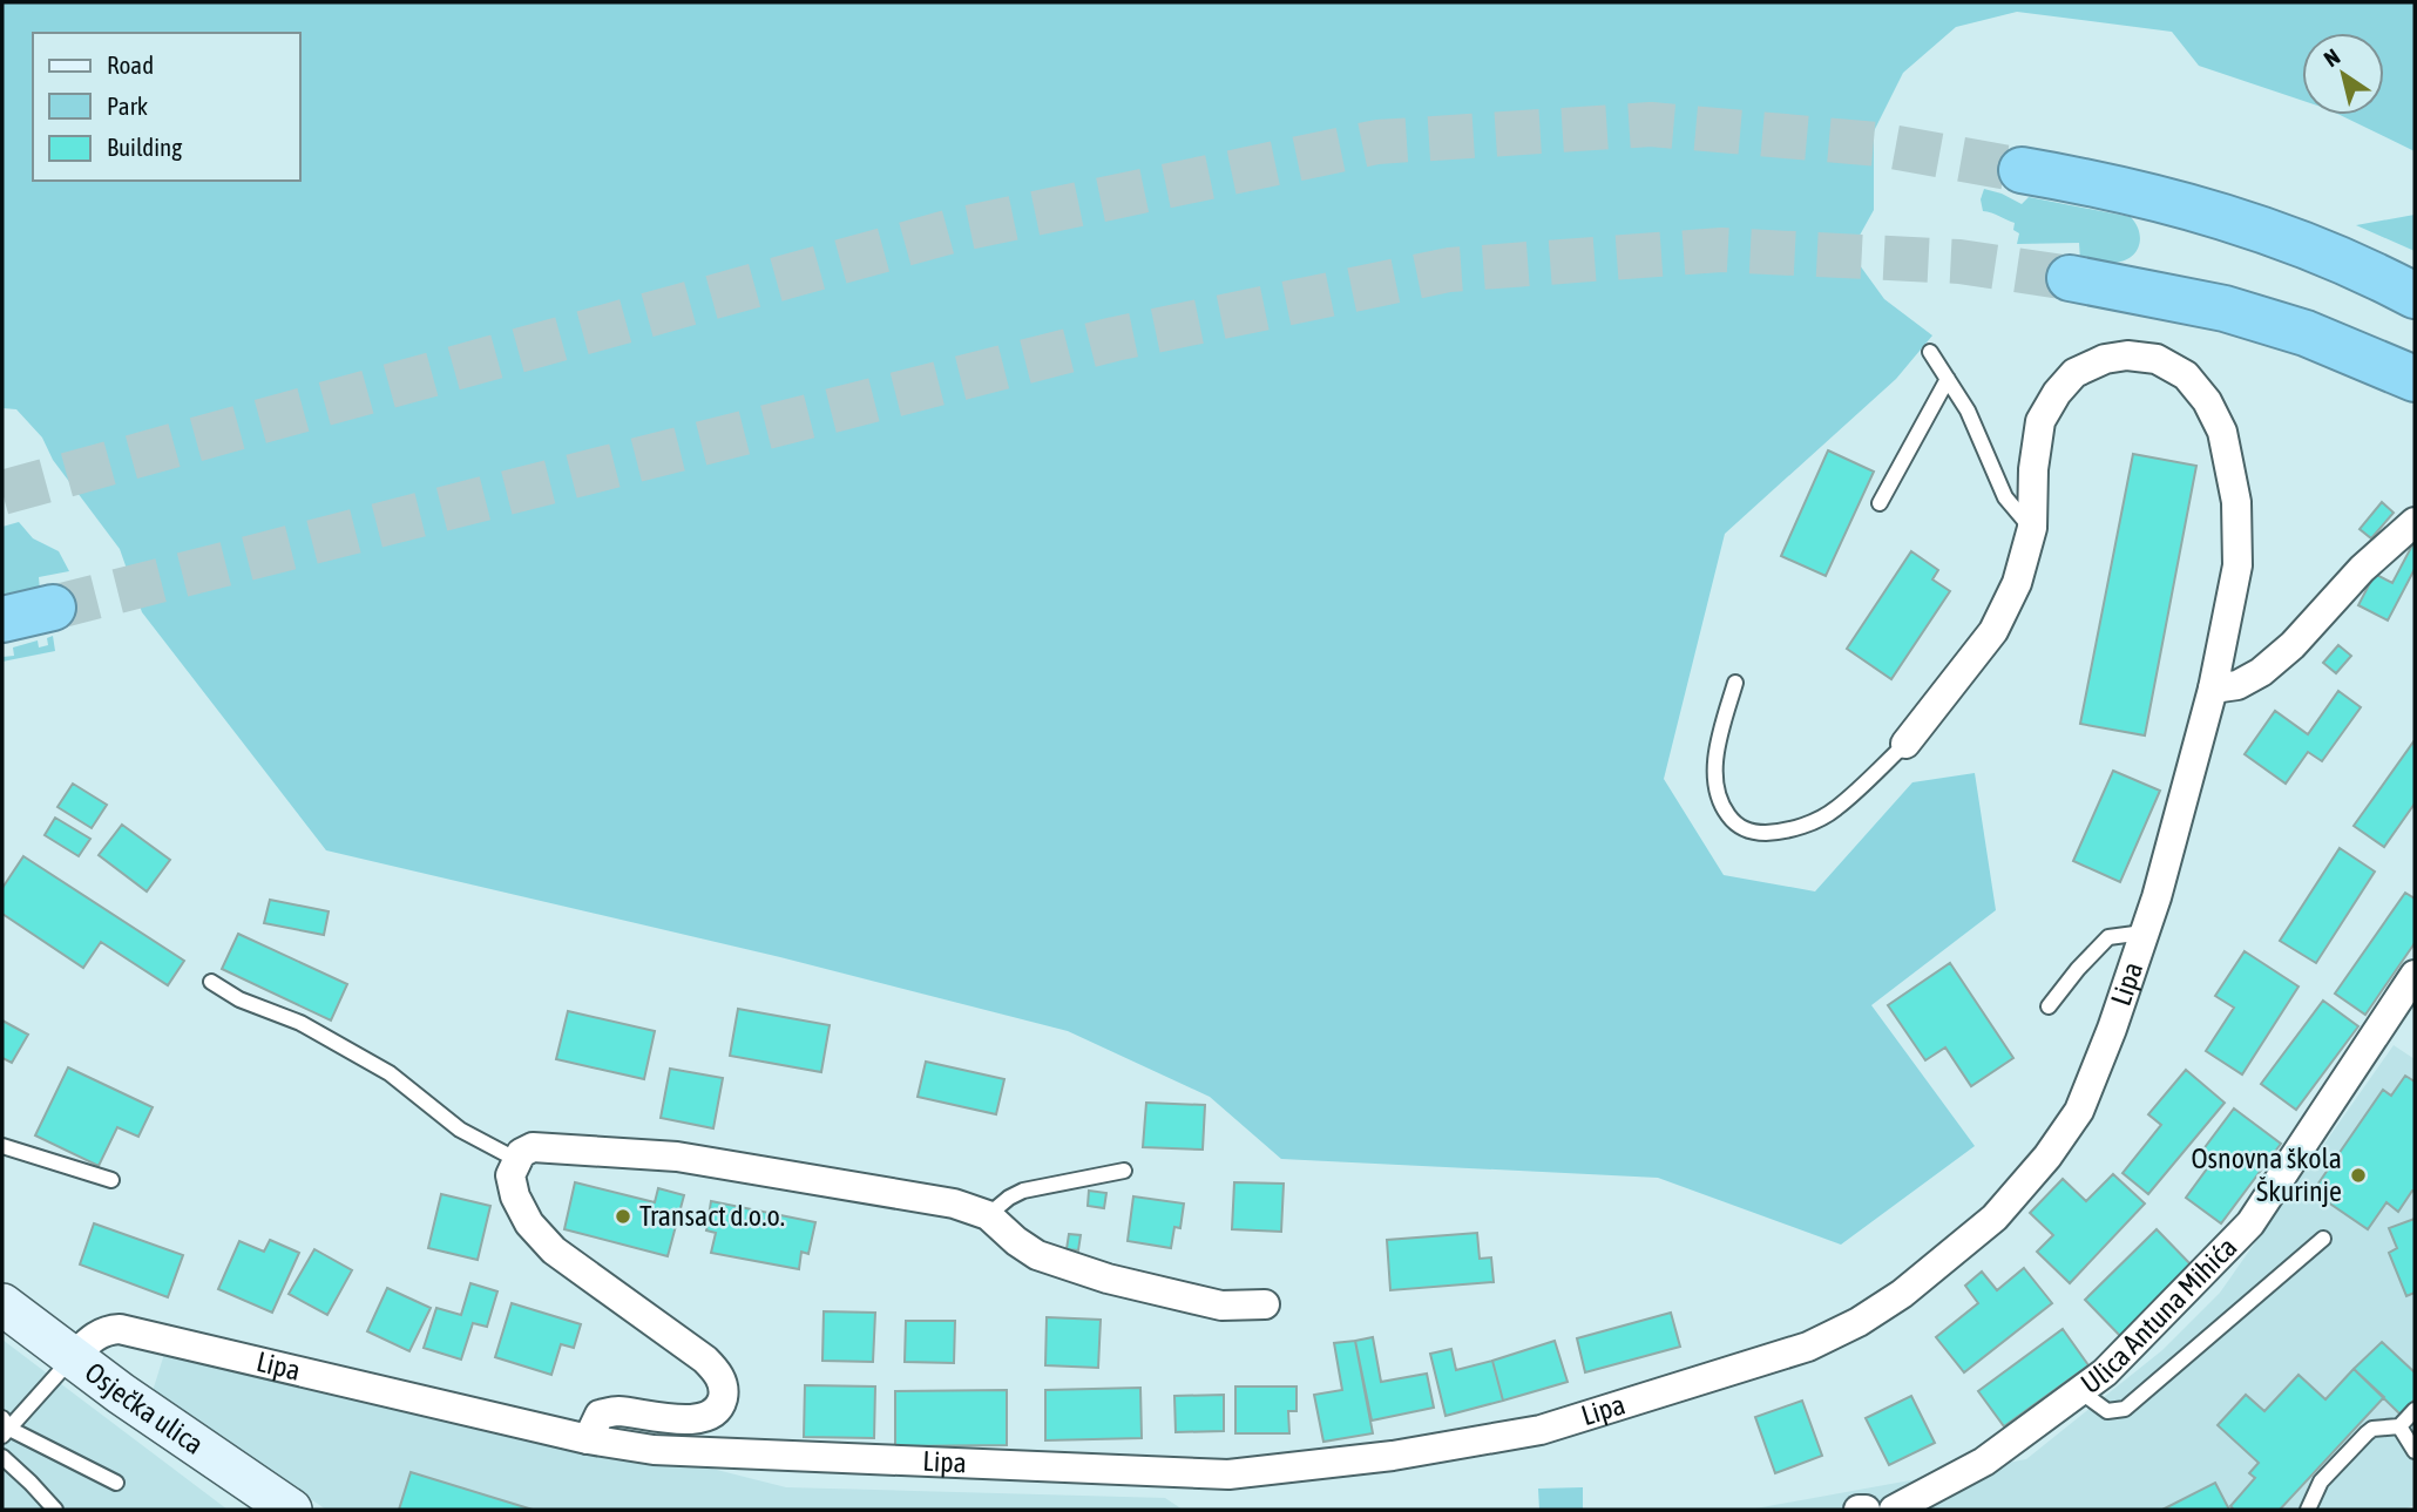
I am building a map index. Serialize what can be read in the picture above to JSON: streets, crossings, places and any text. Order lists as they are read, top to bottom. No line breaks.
{"streets":{"main road":["Osječka ulica"],"street":["Lipa","Ulica Antuna Mihića"]},"crossings":[["Lipa","Osječka ulica"]],"places":["Osnovna škola Škurinje","Transact d.o.o."],"legend":["Road","Park","Building"],"north":"top left"}
